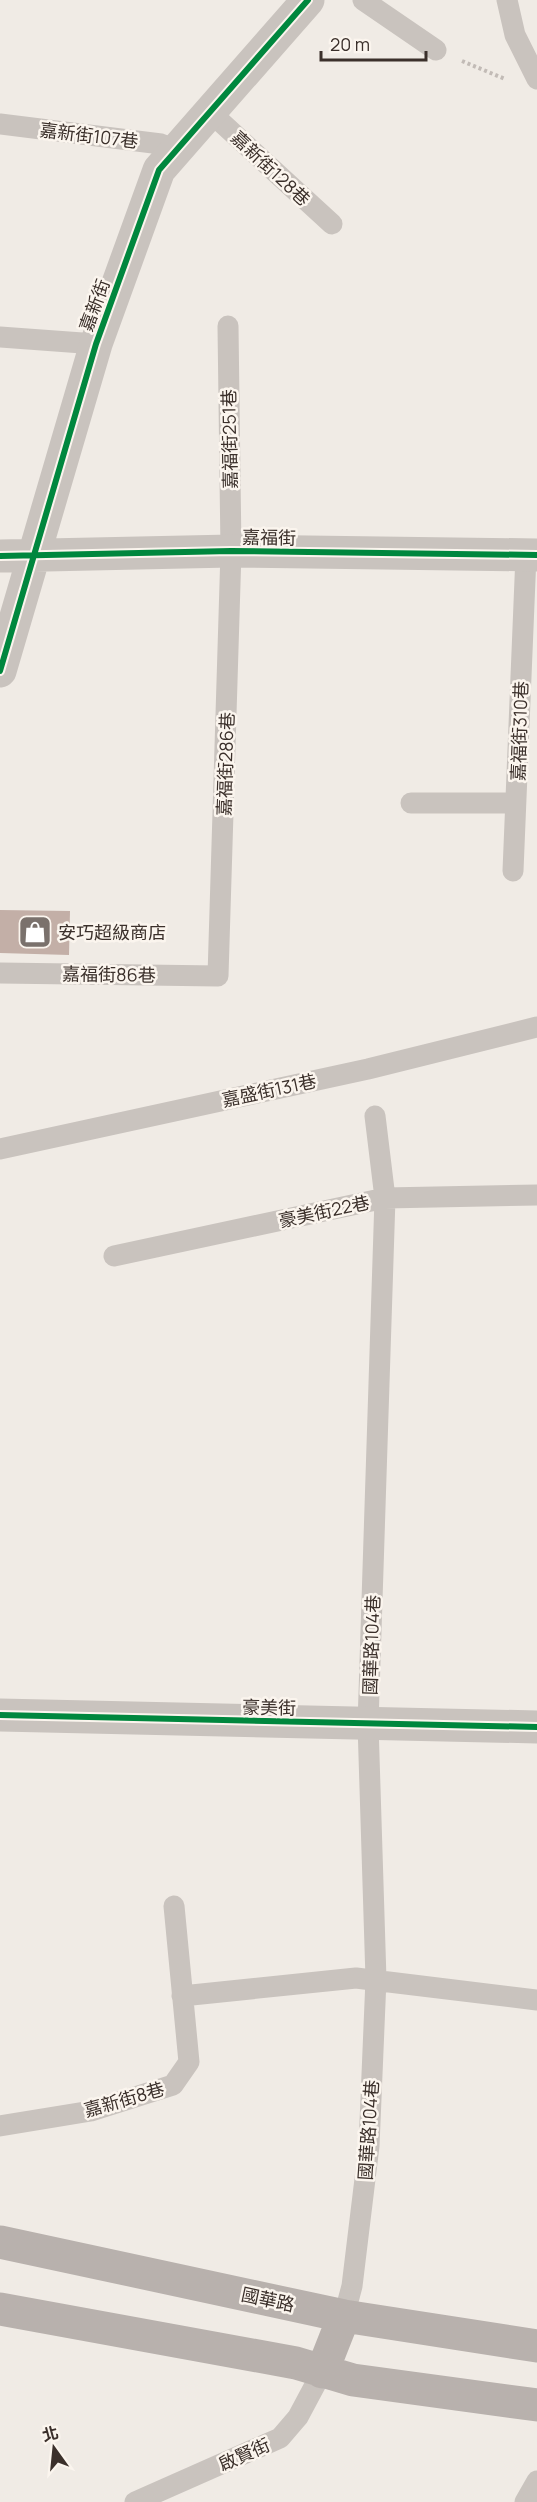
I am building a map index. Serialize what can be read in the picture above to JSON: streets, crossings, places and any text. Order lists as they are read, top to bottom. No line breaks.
{"streets":{"main road":["國華路"],"street":["嘉新街","嘉福街","豪美街"],"lane":["嘉新街107巷","嘉新街128巷","嘉福街251巷","嘉福街310巷","嘉福街286巷","嘉福街86巷","嘉盛街131巷","豪美街22巷","國華路104巷","嘉新街8巷","啟賢街"]},"crossings":[["嘉新街107巷","嘉新街"],["嘉新街128巷","嘉新街"],["嘉新街","嘉福街"],["嘉福街251巷","嘉福街"],["嘉福街251巷","嘉福街286巷"],["嘉福街","嘉福街310巷"],["嘉福街","嘉福街286巷"],["嘉福街286巷","嘉福街86巷"],["豪美街22巷","國華路104巷"],["國華路104巷","豪美街"],["國華路104巷","國華路"]],"places":{"shop":["安巧超級商店"]},"scale_bar":"20 m","north":"top"}
